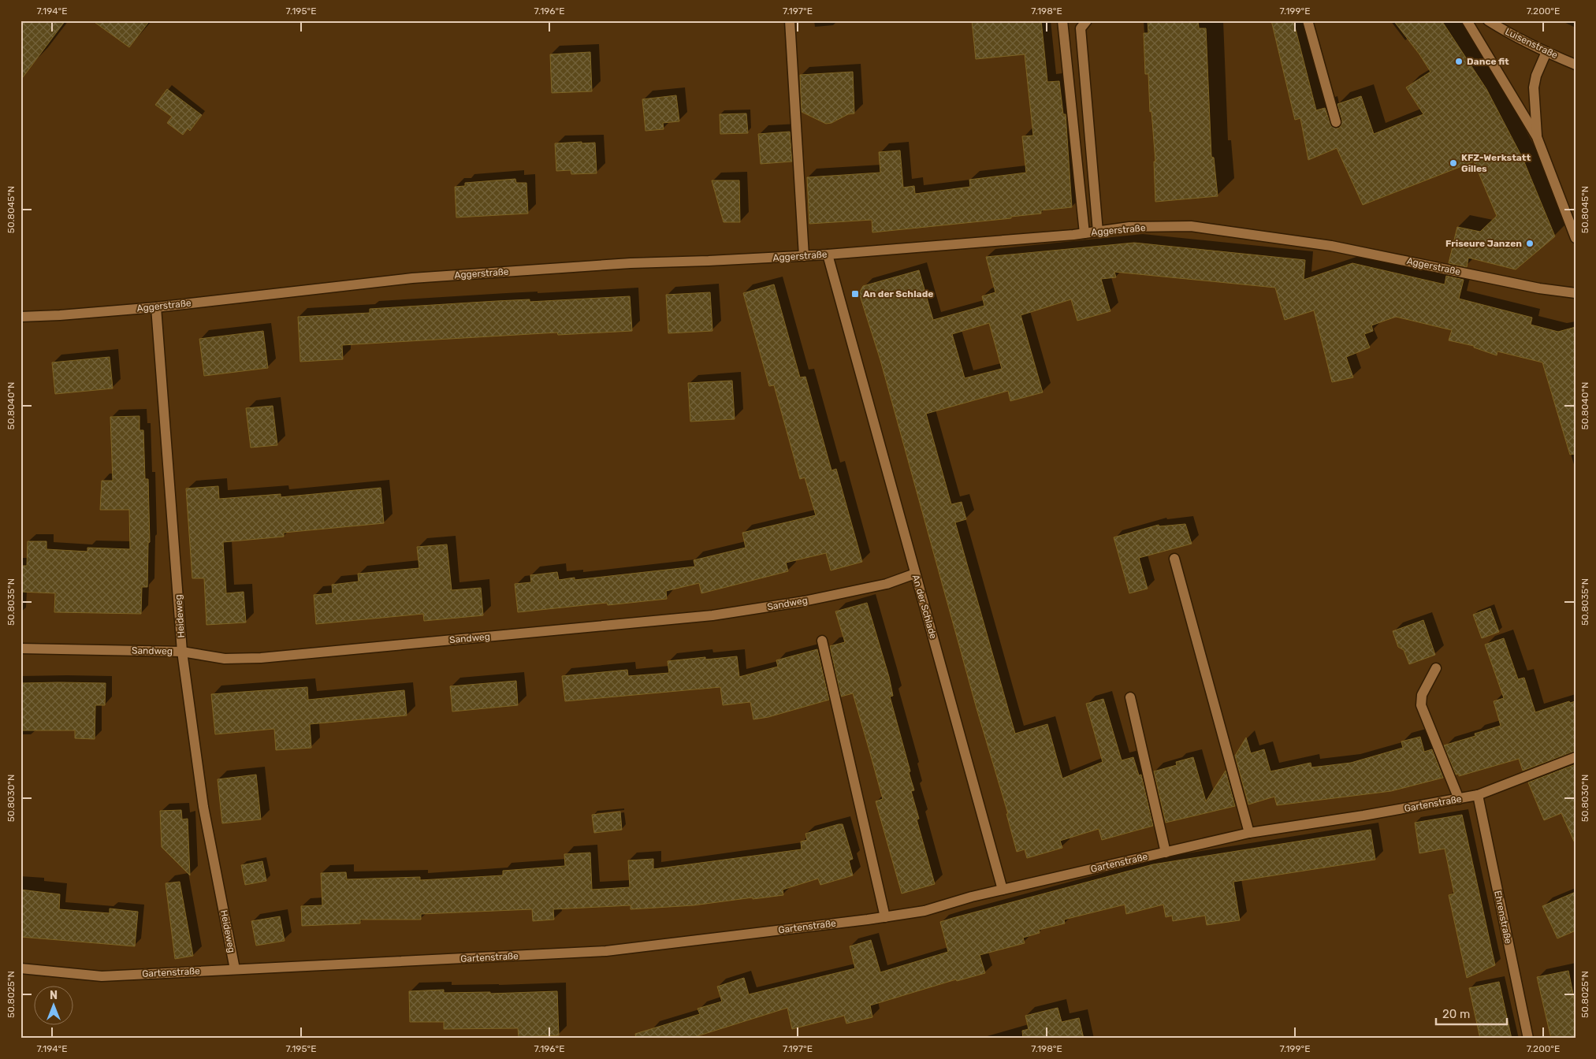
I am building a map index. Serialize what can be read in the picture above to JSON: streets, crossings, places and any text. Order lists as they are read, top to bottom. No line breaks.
{"streets":{"street":["Luisenstraße","Aggerstraße","Sandweg","An der Schlade","Heideweg","Gartenstraße","Ehrenstraße"]},"crossings":[["Aggerstraße","An der Schlade"],["Aggerstraße","Heideweg"],["Sandweg","An der Schlade"],["Sandweg","Heideweg"],["An der Schlade","Gartenstraße"],["Heideweg","Gartenstraße"],["Gartenstraße","Ehrenstraße"]],"places":{"other":["Dance fit","KFZ-Werkstatt Gilles","Friseure Janzen"],"transit":["An der Schlade"]},"scale_bar":"20 m","north":"top","coordinates":["7.194°E","7.195°E","7.196°E","7.197°E","7.198°E","7.199°E","7.200°E","50.8045°N","50.8040°N","50.8035°N","50.8030°N","50.8025°N"]}
